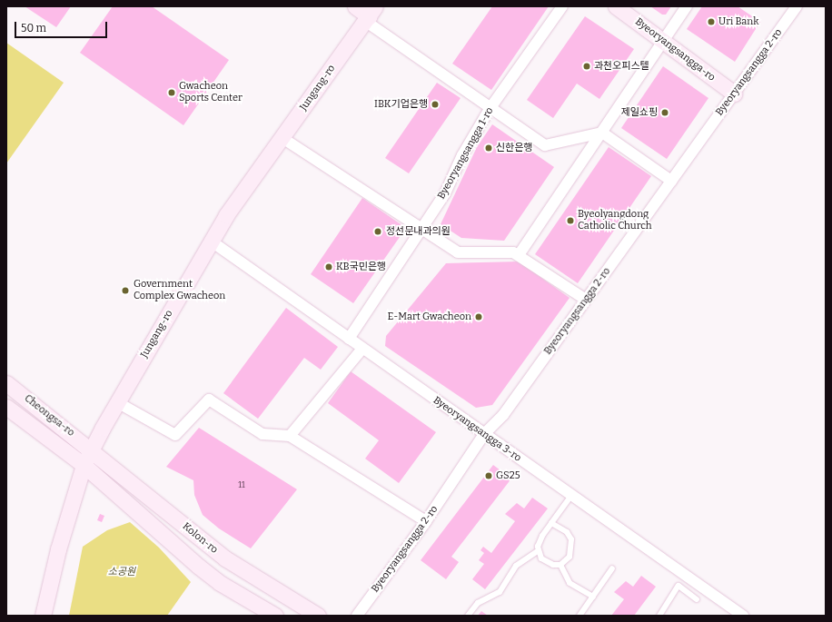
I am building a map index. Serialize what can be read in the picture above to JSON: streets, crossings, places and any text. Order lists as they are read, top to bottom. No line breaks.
{"streets":{"street":["Byeoryangsangga-ro","Byeoryangsangga 2-ro","Jungang-ro","Byeoryangsangga 1-ro","Cheongsa-ro","Byeoryangsangga 3-ro","Kolon-ro"]},"crossings":[["Byeoryangsangga-ro","Byeoryangsangga 2-ro"],["Byeoryangsangga 2-ro","Byeoryangsangga 3-ro"],["Jungang-ro","Cheongsa-ro"],["Jungang-ro","Byeoryangsangga 3-ro"],["Jungang-ro","Kolon-ro"],["Byeoryangsangga 1-ro","Byeoryangsangga 3-ro"],["Cheongsa-ro","Kolon-ro"]],"parks":["소공원"],"places":["Uri Bank","과천오피스텔","Gwacheon Sports Center","IBK기업은행","제일쇼핑","신한은행","Byeolyangdong Catholic Church","정선문내과의원","KB국민은행","Government Complex Gwacheon","E-Mart Gwacheon","GS25"],"house_numbers":["11"],"scale_bar":"50 m"}
